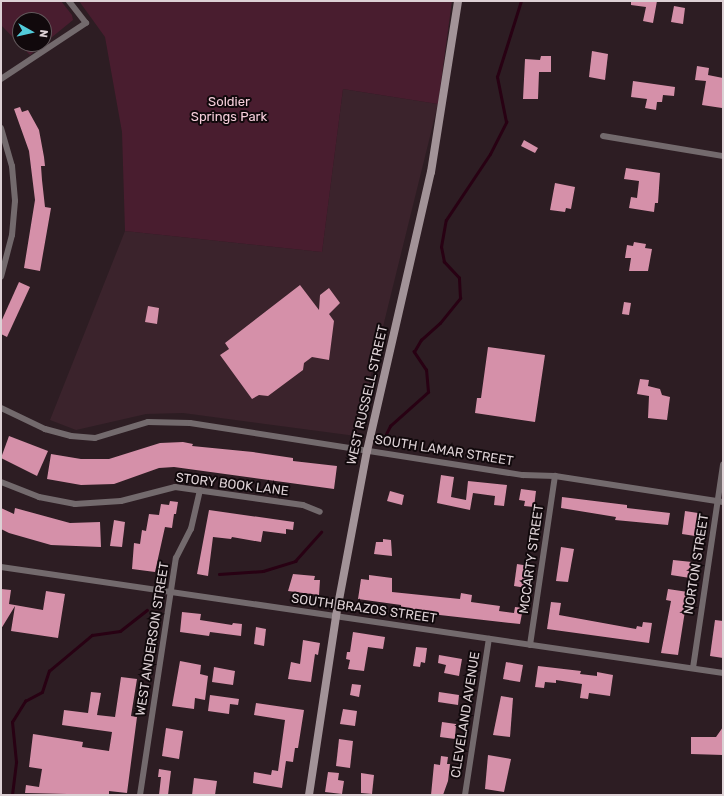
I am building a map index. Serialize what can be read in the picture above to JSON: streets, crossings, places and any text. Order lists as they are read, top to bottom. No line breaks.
{"streets":{"street":["WEST RUSSELL STREET","SOUTH LAMAR STREET","STORY BOOK LANE","MCCARTY STREET","NORTON STREET","SOUTH BRAZOS STREET","WEST ANDERSON STREET","CLEVELAND AVENUE"]},"crossings":[["WEST RUSSELL STREET","SOUTH LAMAR STREET"],["WEST RUSSELL STREET","SOUTH BRAZOS STREET"],["SOUTH LAMAR STREET","MCCARTY STREET"],["SOUTH LAMAR STREET","NORTON STREET"],["STORY BOOK LANE","WEST ANDERSON STREET"],["MCCARTY STREET","SOUTH BRAZOS STREET"],["NORTON STREET","SOUTH BRAZOS STREET"],["SOUTH BRAZOS STREET","WEST ANDERSON STREET"],["SOUTH BRAZOS STREET","CLEVELAND AVENUE"]],"parks":["Soldier Springs Park"],"north":"right"}
